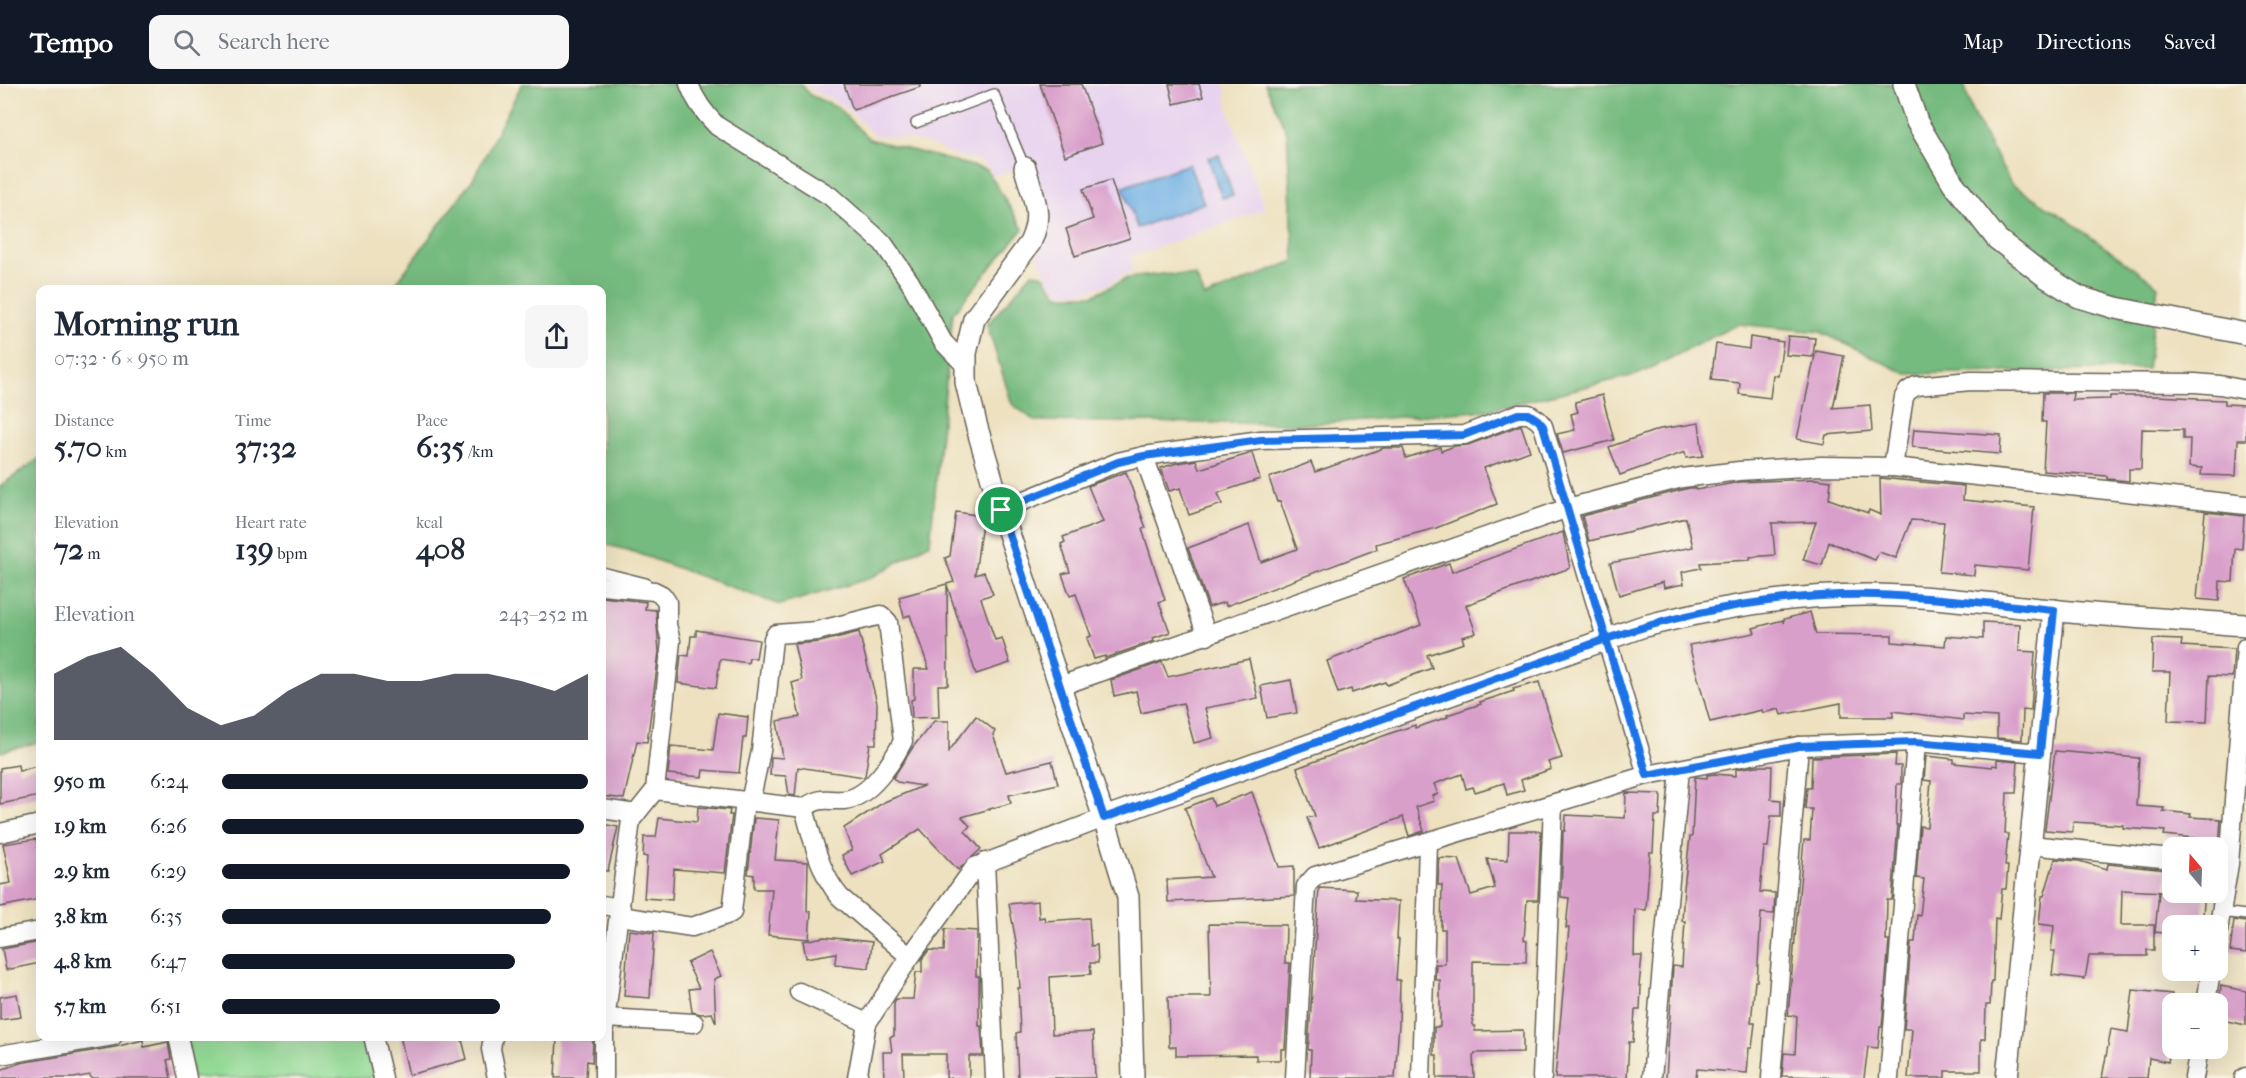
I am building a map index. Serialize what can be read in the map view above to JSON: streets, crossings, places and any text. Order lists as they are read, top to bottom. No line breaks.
{"north":"top","page":{"header":"Tempo","search":"Search here","nav":["Map","Directions","Saved"],"heading":["Morning run","07:32 · 6 × 950 m"],"stats":[["Distance","5.70 km"],["Time","37:32"],["Pace","6:35 /km"],["Elevation","72 m"],["Heart rate","139 bpm"],["kcal","408"]],"chart":["Elevation","243–252 m"],"list":[{"name":"950 m","note":"6:24"},{"name":"1.9 km","note":"6:26"},{"name":"2.9 km","note":"6:29"},{"name":"3.8 km","note":"6:35"},{"name":"4.8 km","note":"6:47"},{"name":"5.7 km","note":"6:51"}],"map_buttons":["+","−"]}}
